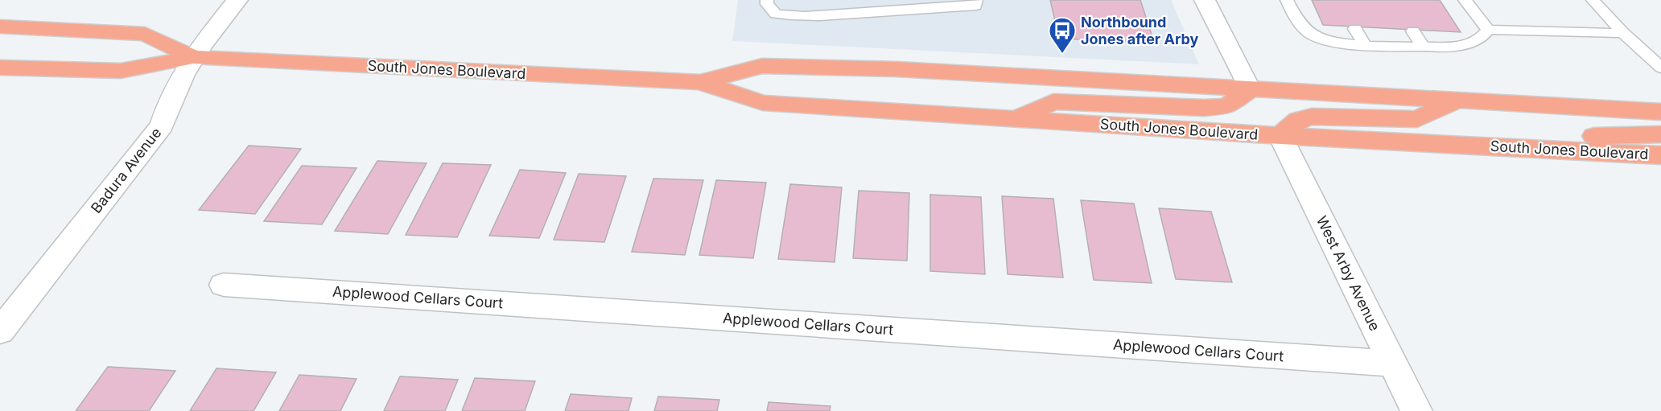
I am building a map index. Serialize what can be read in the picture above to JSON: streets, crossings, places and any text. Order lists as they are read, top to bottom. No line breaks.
{"streets":{"main road":["South Jones Boulevard"],"street":["Badura Avenue","West Arby Avenue","Applewood Cellars Court"]},"crossings":[["South Jones Boulevard","Badura Avenue"],["South Jones Boulevard","West Arby Avenue"],["West Arby Avenue","Applewood Cellars Court"]],"places":{"bus stop":["Northbound Jones after Arby"]}}
